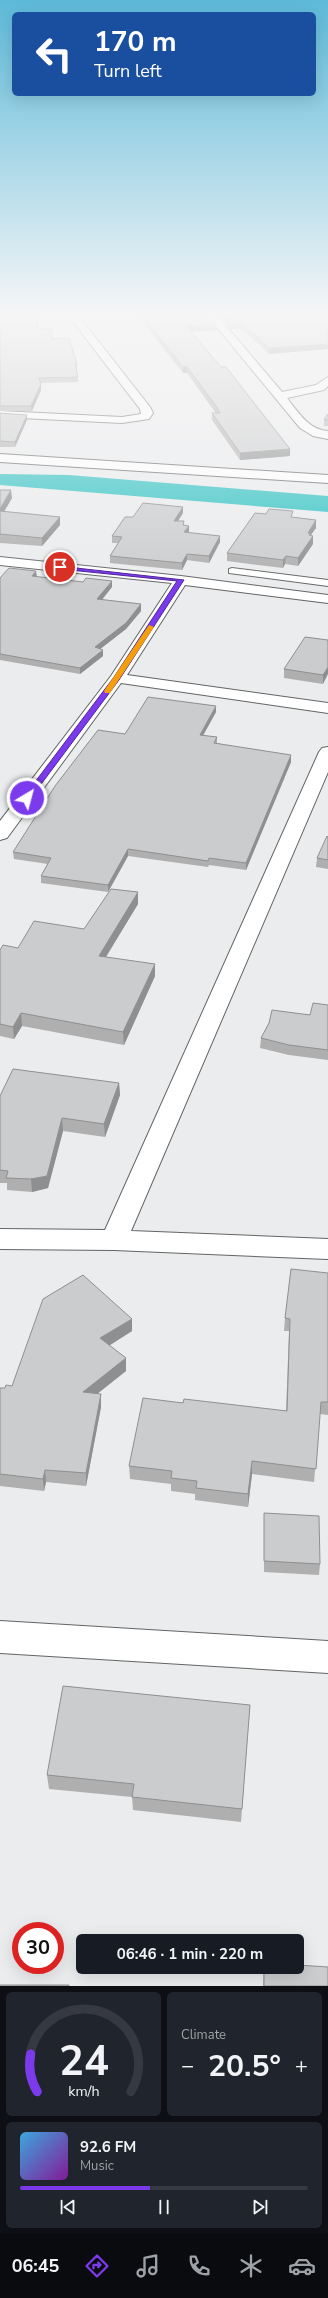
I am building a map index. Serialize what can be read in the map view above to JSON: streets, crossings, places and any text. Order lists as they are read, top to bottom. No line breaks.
{"page":{"turn":["170 m","Turn left"],"limit":"30","trip":"06:46 · 1 min · 220 m","tile":"Climate","heat":["−","20.5°","+"],"song":["92.6 FM","Music"],"tabs":"06:45","gauge":["24","km/h"]}}
